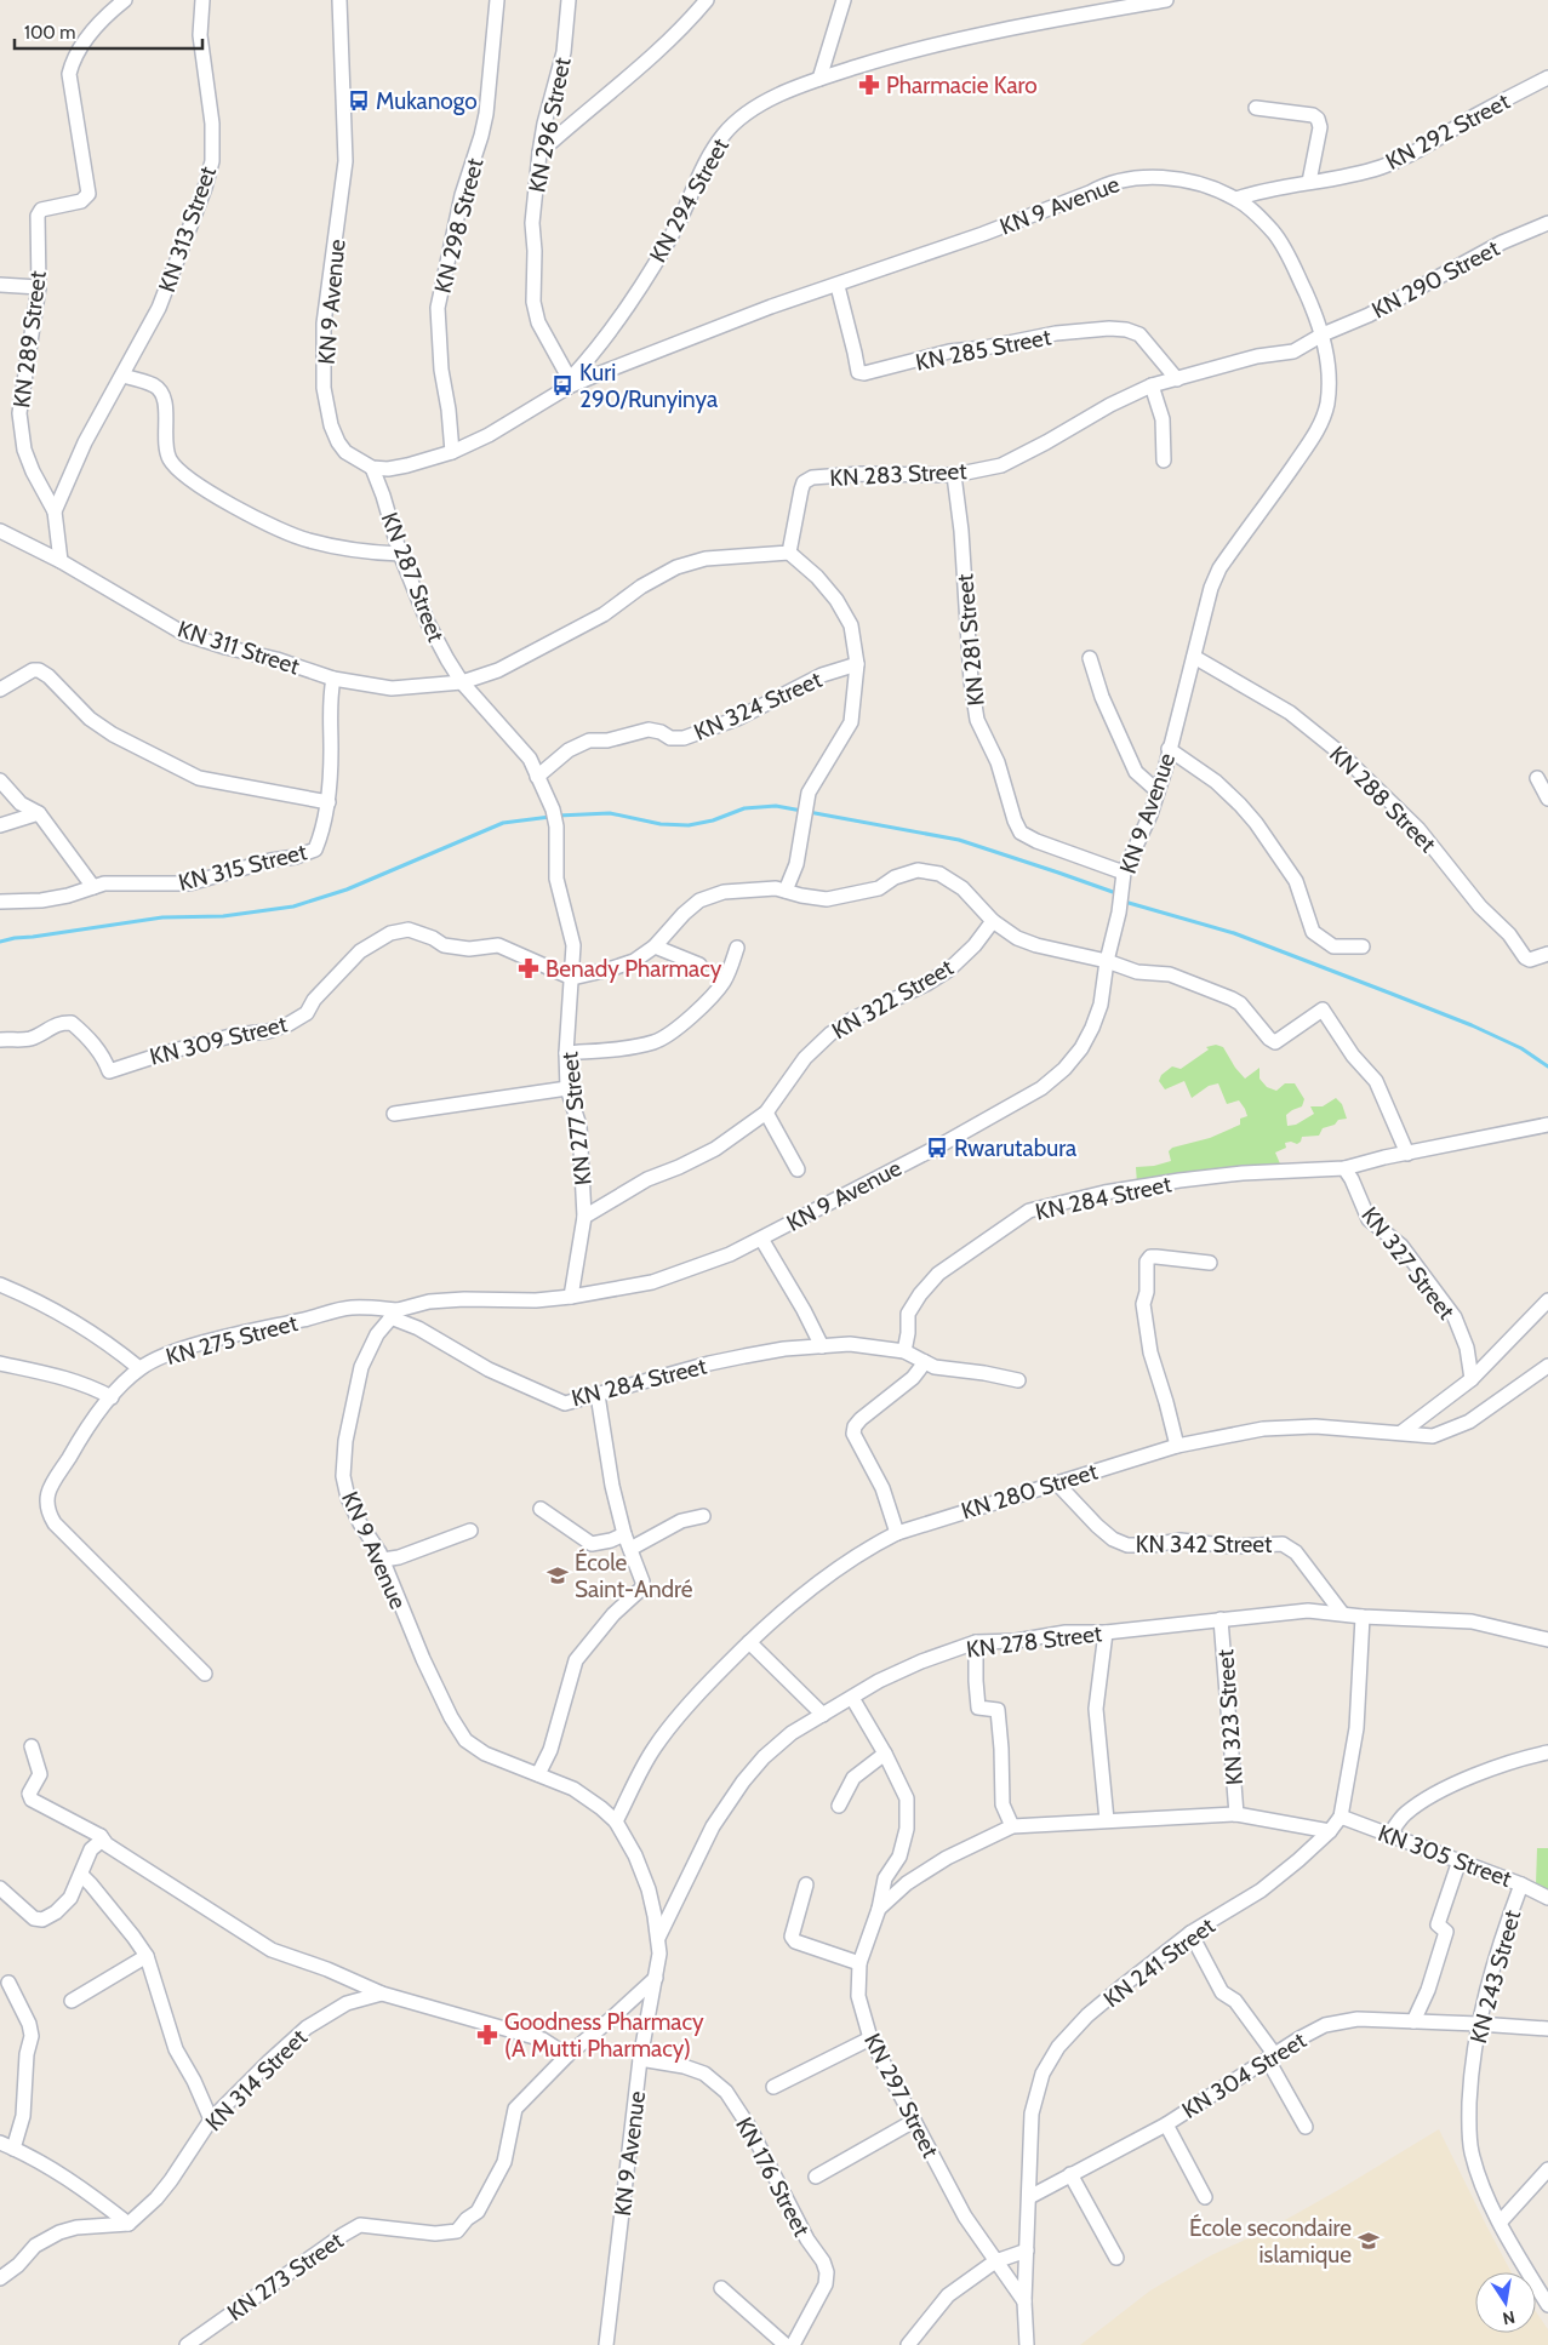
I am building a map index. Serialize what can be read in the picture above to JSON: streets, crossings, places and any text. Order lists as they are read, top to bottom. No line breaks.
{"streets":{"street":["KN 296 Street","KN 292 Street","KN 294 Street","KN 9 Avenue","KN 298 Street","KN 313 Street","KN 290 Street","KN 289 Street","KN 285 Street","KN 283 Street","KN 287 Street","KN 281 Street","KN 311 Street","KN 324 Street","KN 288 Street","KN 315 Street","KN 322 Street","KN 309 Street","KN 277 Street","KN 284 Street","KN 327 Street","KN 275 Street","KN 280 Street","KN 342 Street","KN 278 Street","KN 323 Street","KN 305 Street","KN 241 Street","KN 243 Street","KN 304 Street","KN 314 Street","KN 297 Street","KN 176 Street","KN 273 Street"]},"crossings":[["KN 296 Street","KN 294 Street"],["KN 296 Street","KN 9 Avenue"],["KN 292 Street","KN 9 Avenue"],["KN 294 Street","KN 9 Avenue"],["KN 9 Avenue","KN 298 Street"],["KN 9 Avenue","KN 290 Street"],["KN 9 Avenue","KN 285 Street"],["KN 9 Avenue","KN 283 Street"],["KN 9 Avenue","KN 287 Street"],["KN 9 Avenue","KN 281 Street"],["KN 9 Avenue","KN 288 Street"],["KN 9 Avenue","KN 277 Street"],["KN 9 Avenue","KN 284 Street"],["KN 9 Avenue","KN 275 Street"],["KN 9 Avenue","KN 280 Street"],["KN 9 Avenue","KN 278 Street"],["KN 9 Avenue","KN 176 Street"],["KN 9 Avenue","KN 273 Street"],["KN 313 Street","KN 289 Street"],["KN 290 Street","KN 283 Street"],["KN 285 Street","KN 283 Street"],["KN 283 Street","KN 281 Street"],["KN 287 Street","KN 311 Street"],["KN 287 Street","KN 277 Street"],["KN 311 Street","KN 315 Street"],["KN 311 Street","KN 277 Street"],["KN 324 Street","KN 277 Street"],["KN 322 Street","KN 277 Street"],["KN 309 Street","KN 277 Street"],["KN 284 Street","KN 327 Street"],["KN 284 Street","KN 275 Street"],["KN 280 Street","KN 342 Street"],["KN 342 Street","KN 278 Street"],["KN 278 Street","KN 323 Street"],["KN 278 Street","KN 241 Street"],["KN 323 Street","KN 297 Street"],["KN 305 Street","KN 241 Street"],["KN 305 Street","KN 243 Street"],["KN 241 Street","KN 304 Street"],["KN 241 Street","KN 297 Street"],["KN 243 Street","KN 304 Street"]],"places":{"pharmacy":["Pharmacie Karo","Benady Pharmacy","Goodness Pharmacy (A Mutti Pharmacy)"],"bus stop":["Mukanogo","Kuri 290/Runyinya","Rwarutabura"],"school or university":["École Saint-André","École secondaire islamique"]},"scale_bar":"100 m","north":"bottom"}
